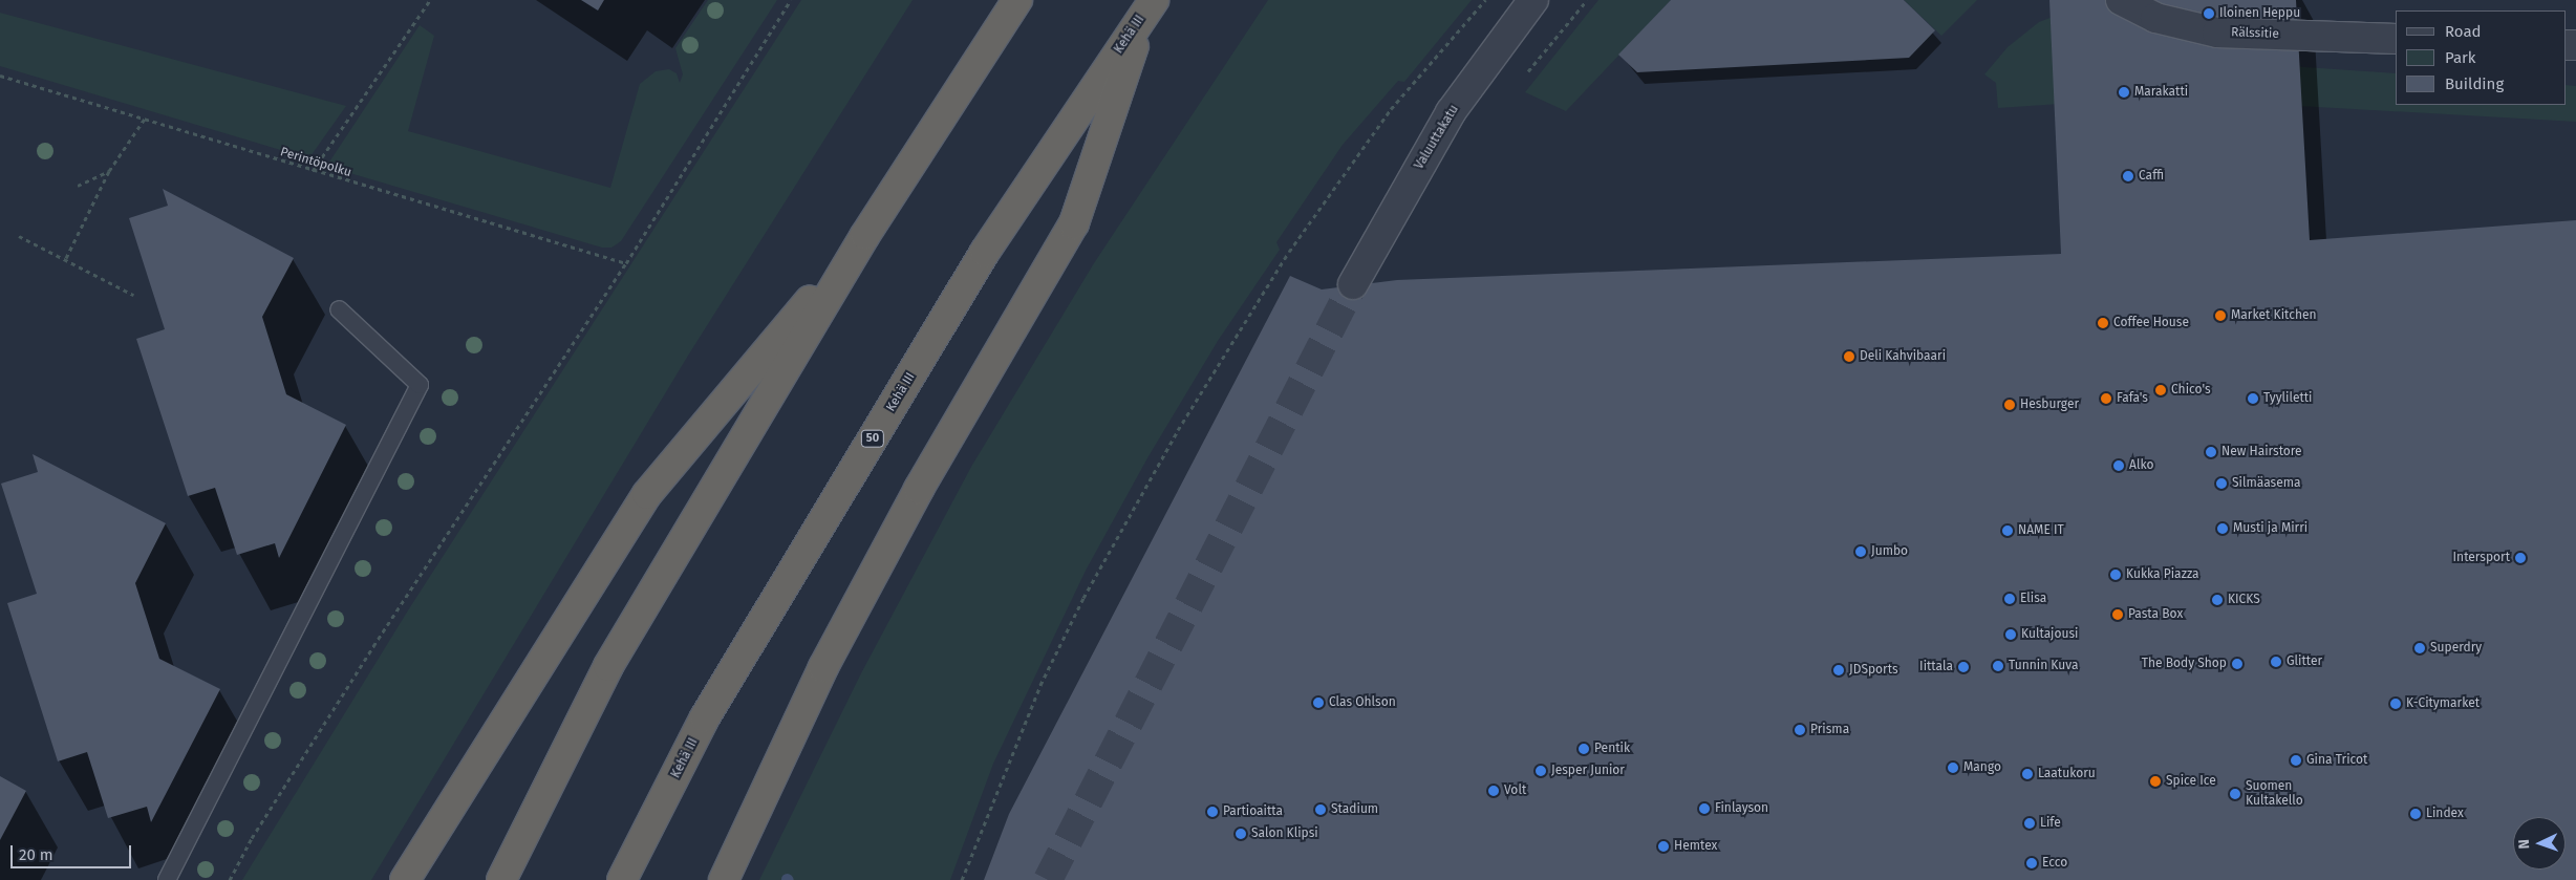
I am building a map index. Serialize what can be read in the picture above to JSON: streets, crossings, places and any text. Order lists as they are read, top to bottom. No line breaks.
{"streets":{"highway":["Kehä III","50"],"street":["Rälssitie","Valuuttakatu"],"path":["Perintöpolku"]},"places":["Iloinen Heppu","Marakatti","Caffi","Market Kitchen","Coffee House","Deli Kahvibaari","Chico's","Fafa's","Tyyliletti","Hesburger","New Hairstore","Alko","Silmäasema","Musti ja Mirri","NAME IT","Jumbo","Intersport","Kukka Piazza","Elisa","KICKS","Pasta Box","Kultajousi","Superdry","Glitter","The Body Shop","Tunnin Kuva","Iittala","JDSports","Clas Ohlson","K-Citymarket","Prisma","Pentik","Gina Tricot","Mango","Jesper Junior","Laatukoru","Spice Ice","Volt","Suomen Kultakello","Finlayson","Stadium","Partioaitta","Lindex","Life","Salon Klipsi","Hemtex","Ecco"],"legend":["Road","Park","Building"],"scale_bar":"20 m","north":"left"}
